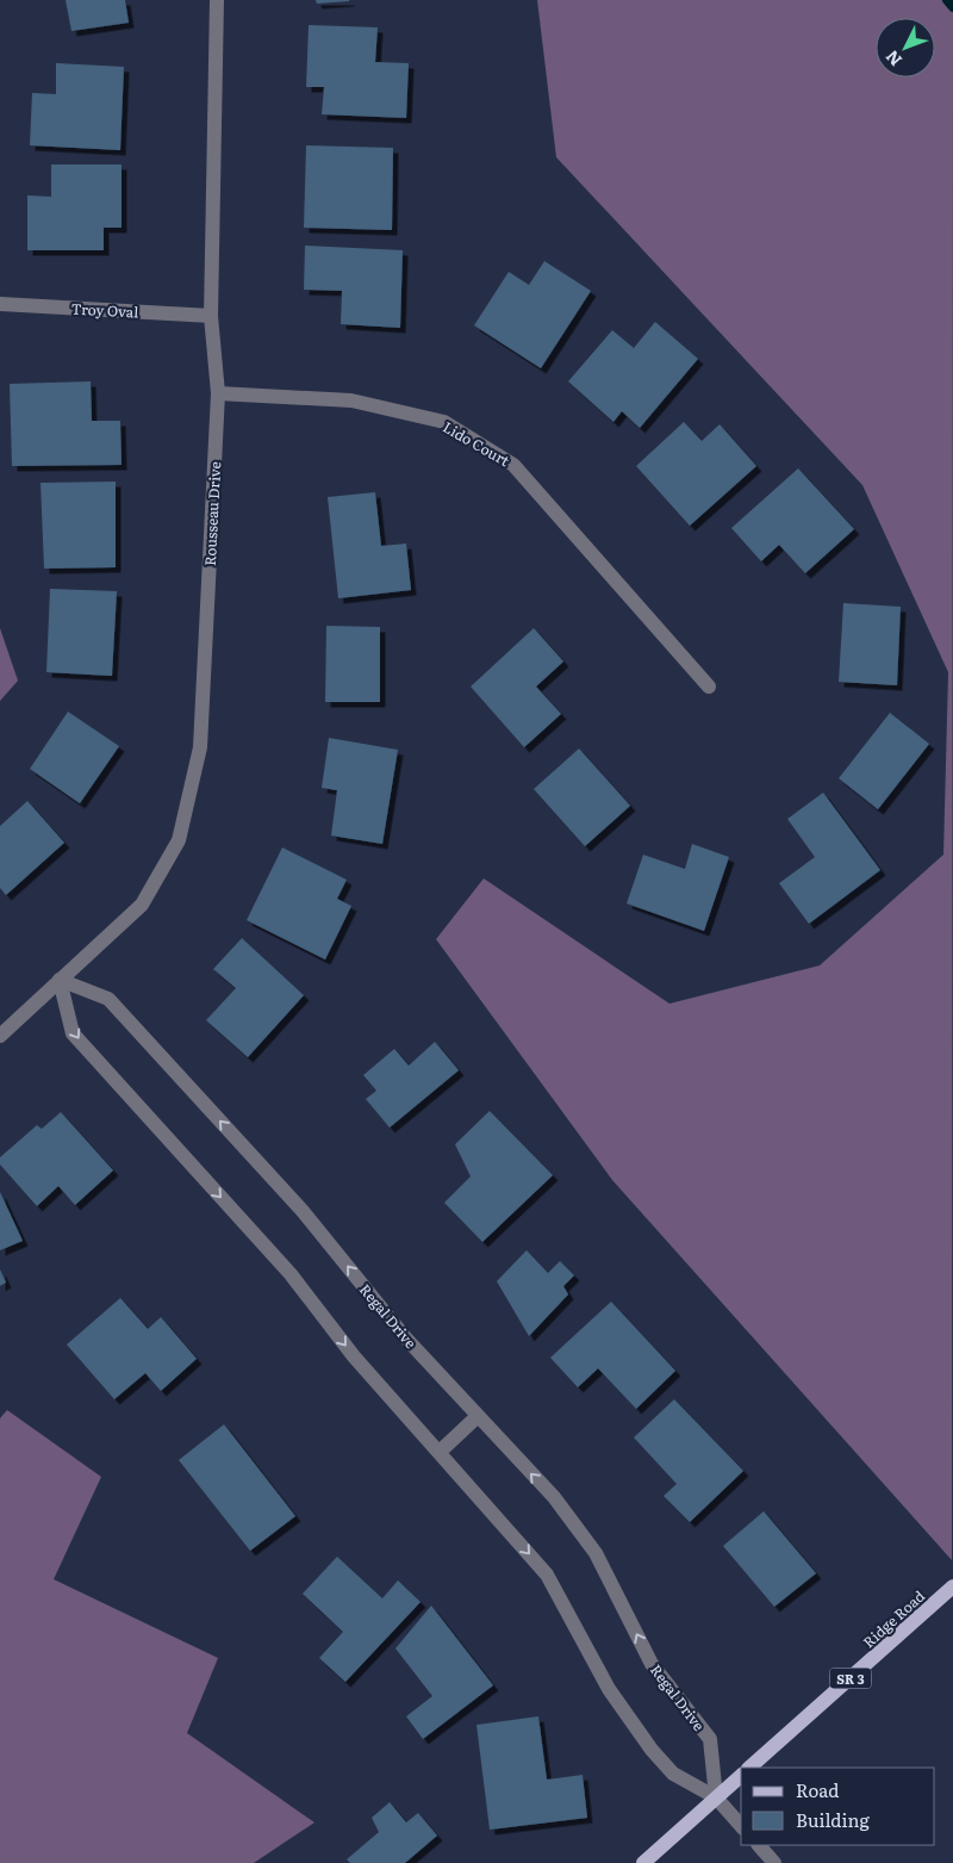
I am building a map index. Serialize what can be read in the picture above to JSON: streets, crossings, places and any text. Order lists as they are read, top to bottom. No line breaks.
{"streets":{"main road":["Ridge Road","SR 3"],"street":["Troy Oval","Lido Court","Rousseau Drive","Regal Drive"]},"crossings":[["Troy Oval","Rousseau Drive"],["Lido Court","Rousseau Drive"],["Rousseau Drive","Regal Drive"]],"legend":["Road","Building"],"north":"bottom left"}
